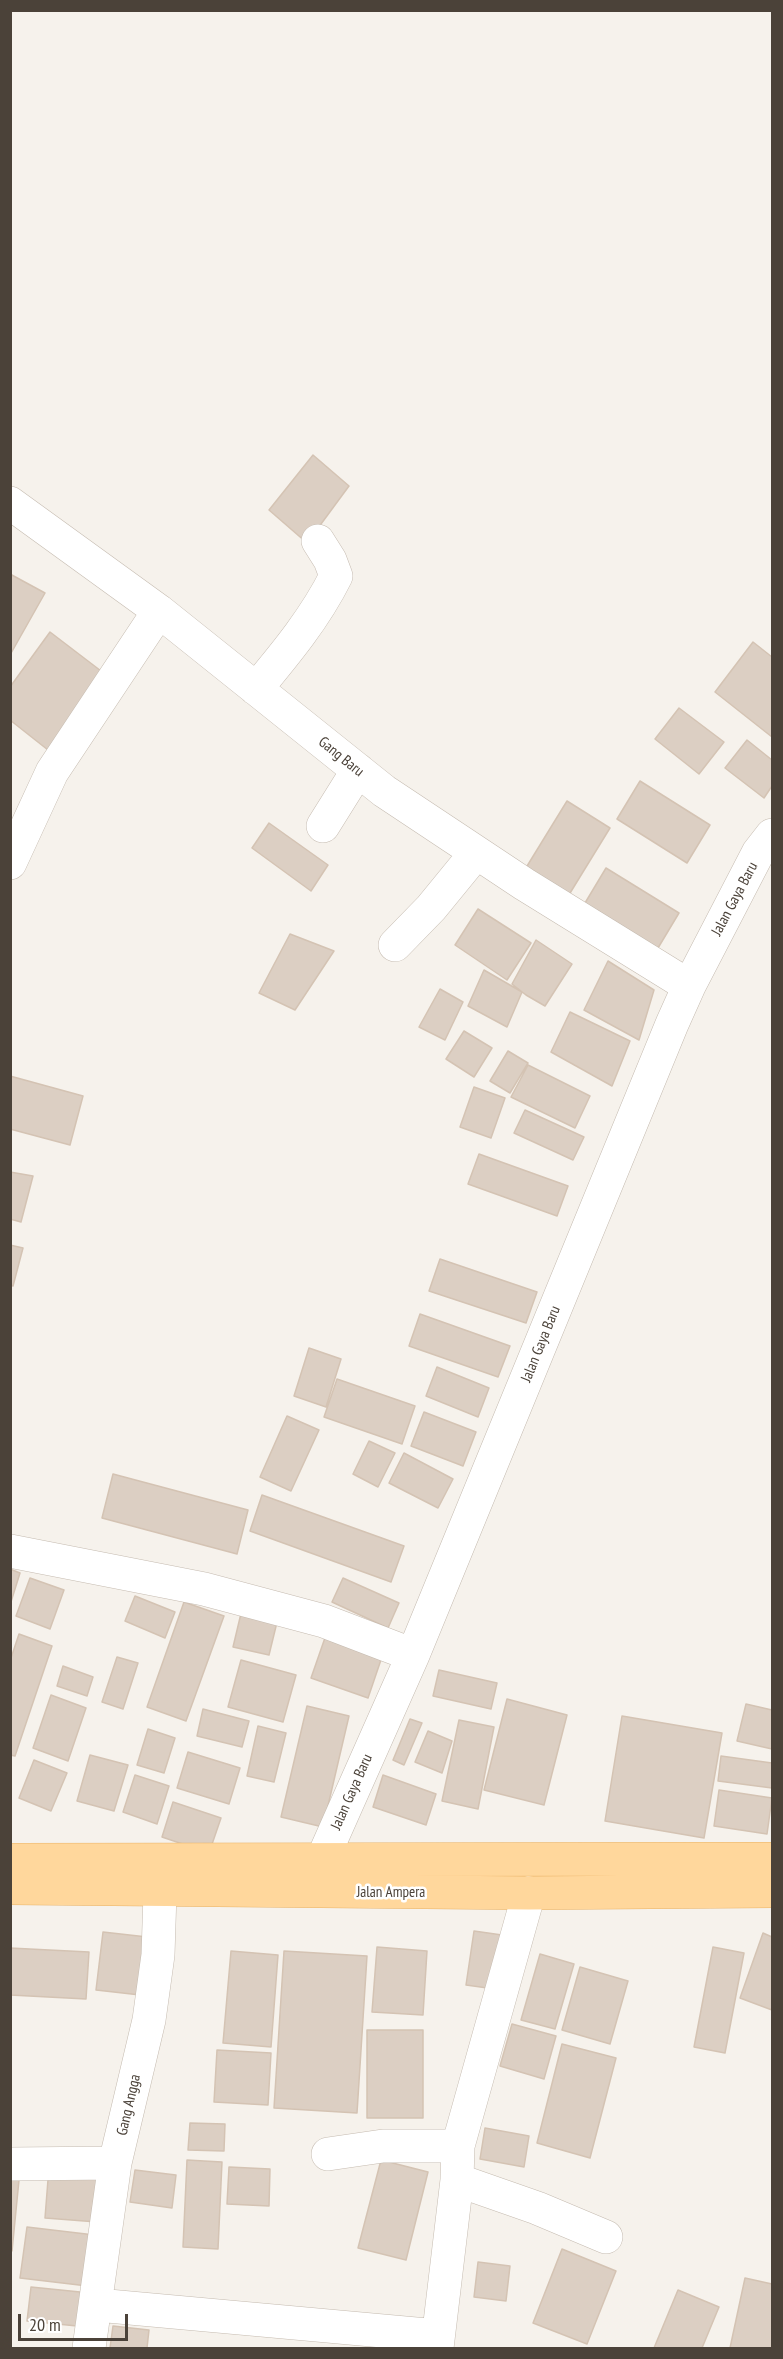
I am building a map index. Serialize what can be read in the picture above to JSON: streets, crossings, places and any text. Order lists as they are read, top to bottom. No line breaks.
{"streets":{"main road":["Jalan Ampera"],"street":["Gang Baru","Jalan Gaya Baru","Gang Angga"]},"crossings":[["Gang Baru","Jalan Gaya Baru"],["Jalan Gaya Baru","Jalan Ampera"],["Jalan Ampera","Gang Angga"]],"scale_bar":"20 m"}
